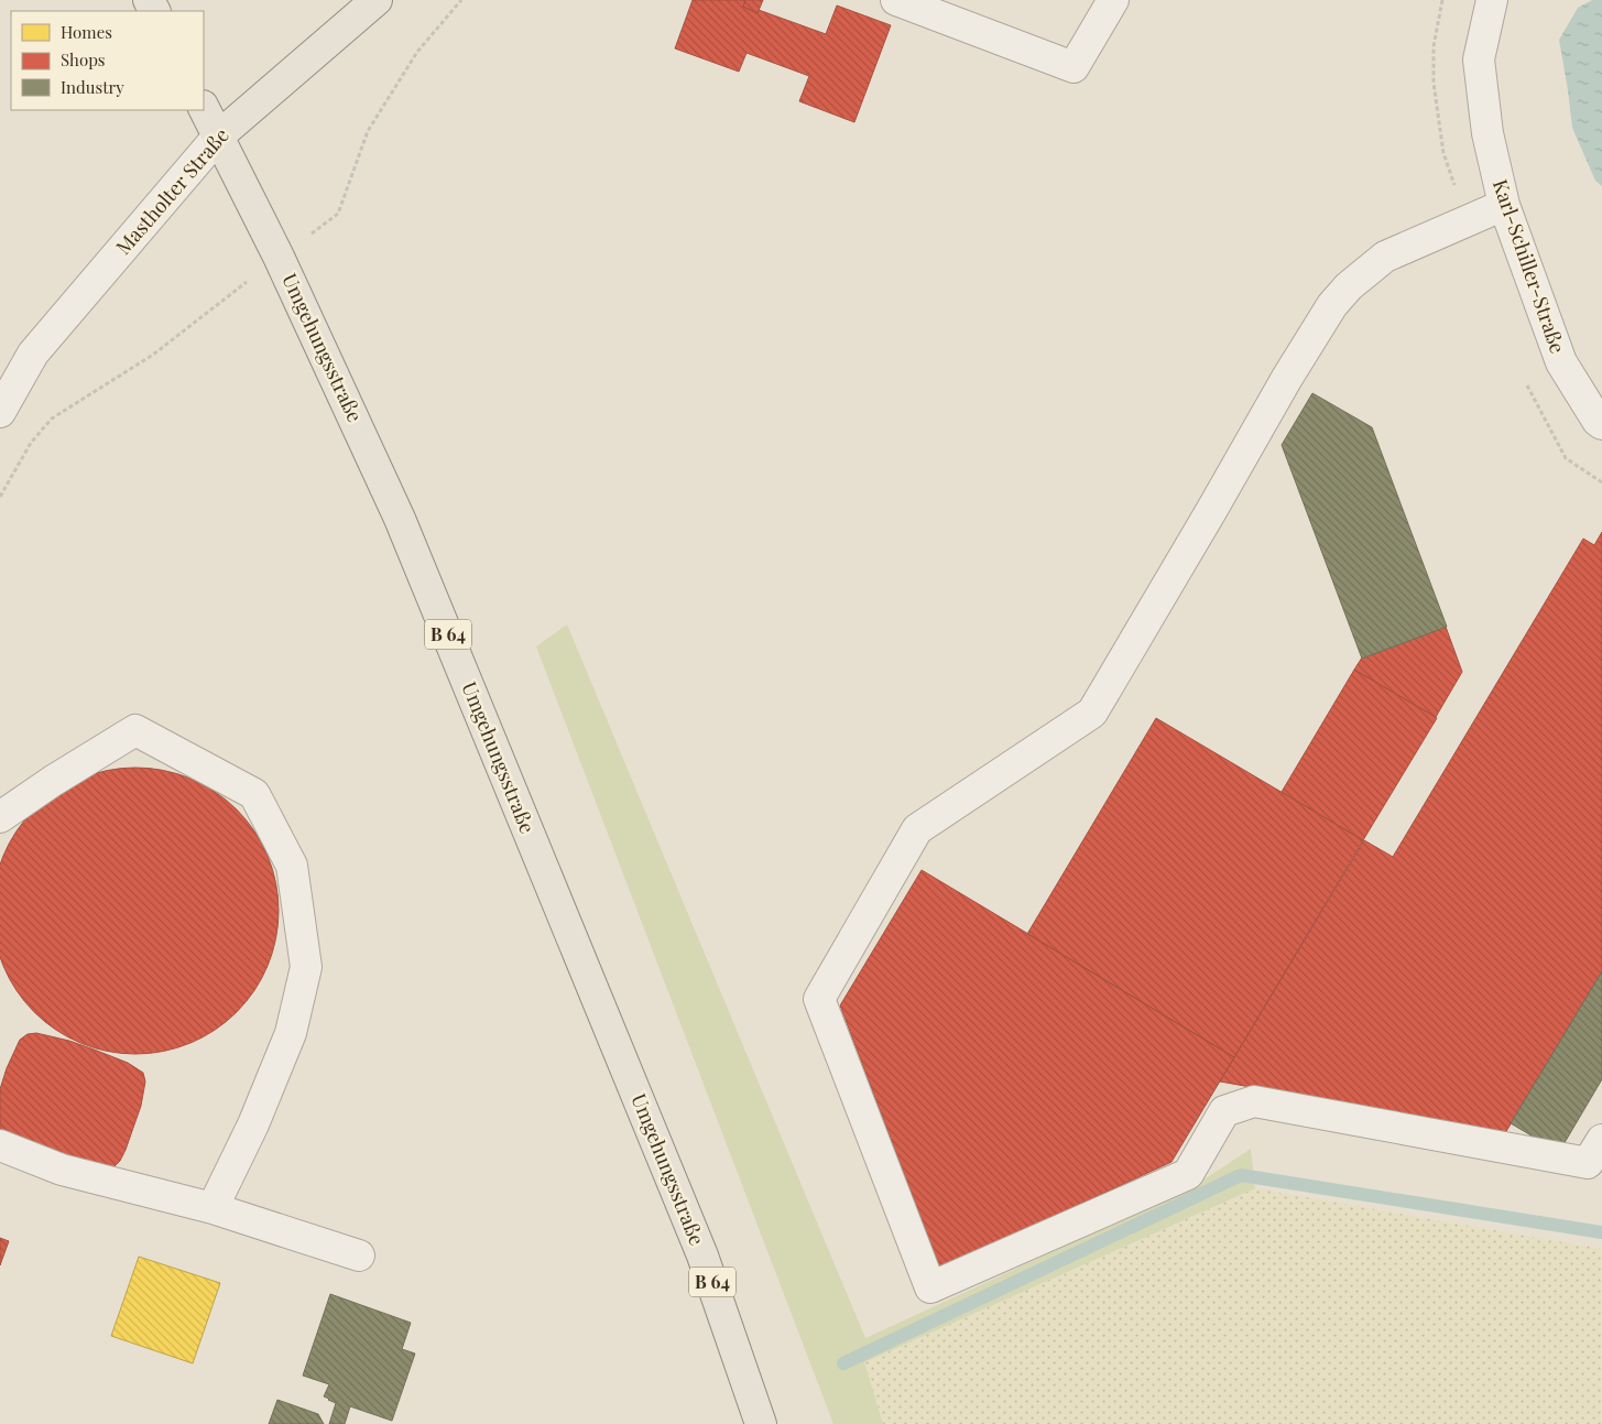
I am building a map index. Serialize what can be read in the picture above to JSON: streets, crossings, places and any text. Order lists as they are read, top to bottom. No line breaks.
{"streets":{"main road":["Mastholter Straße","Umgehungsstraße","B 64"],"street":["Karl-Schiller-Straße"]},"crossings":[["Mastholter Straße","Umgehungsstraße"]],"legend":["Homes","Shops","Industry"]}
